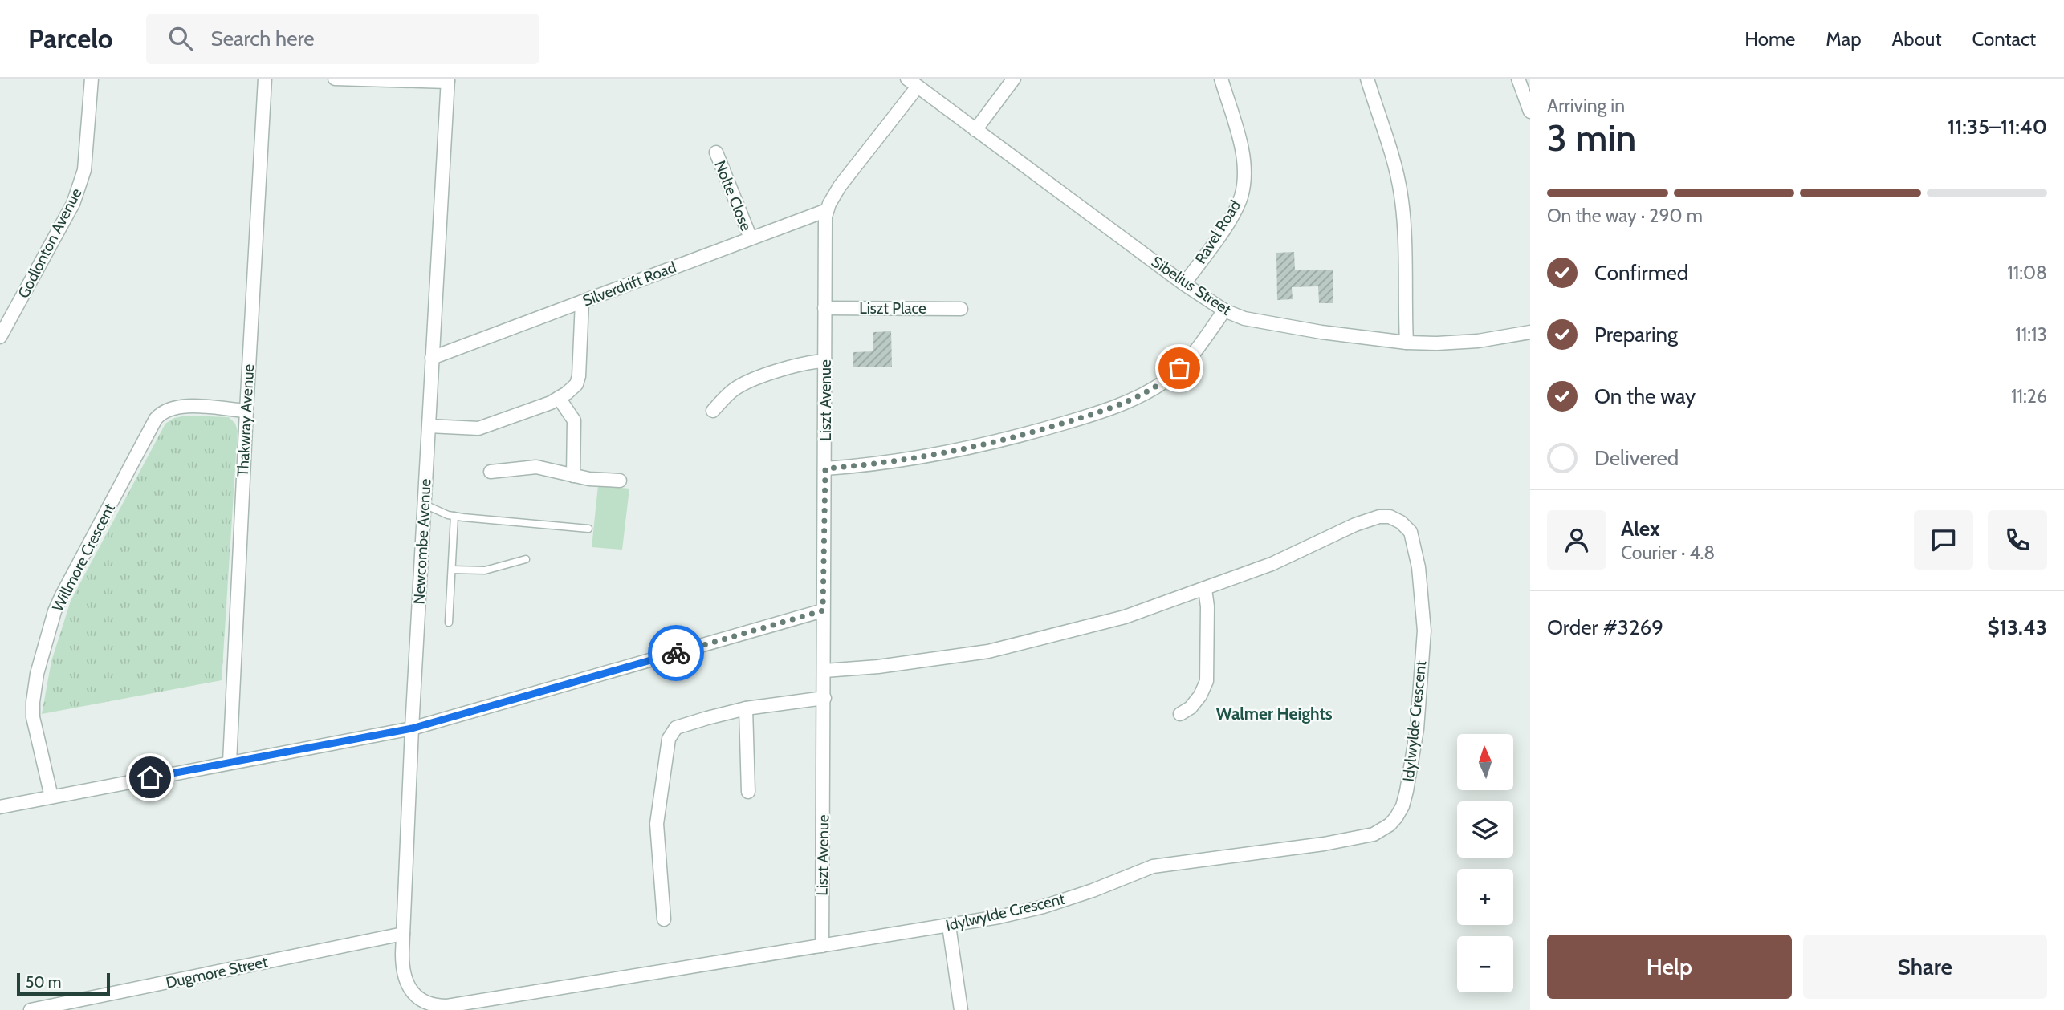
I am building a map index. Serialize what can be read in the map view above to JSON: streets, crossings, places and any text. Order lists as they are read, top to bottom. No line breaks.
{"streets":{"street":["Nolte Close","Ravel Road","Godlonton Avenue","Silverdrift Road","Sibelius Street","Liszt Place","Liszt Avenue","Thakwray Avenue","Newcombe Avenue","Willmore Crescent","Idylwylde Crescent","Dugmore Street"]},"crossings":[["Nolte Close","Silverdrift Road"],["Ravel Road","Sibelius Street"],["Silverdrift Road","Liszt Avenue"],["Silverdrift Road","Newcombe Avenue"],["Sibelius Street","Liszt Avenue"],["Liszt Place","Liszt Avenue"],["Liszt Avenue","Idylwylde Crescent"],["Thakwray Avenue","Willmore Crescent"],["Newcombe Avenue","Idylwylde Crescent"],["Newcombe Avenue","Dugmore Street"]],"districts":["Walmer Heights"],"scale_bar":"50 m","north":"top","page":{"header":"Parcelo","search":"Search here","nav":["Home","Map","About","Contact"],"heading":["3 min","Arriving in","11:35–11:40"],"panel":["Alex","Courier · 4.8","Order #3269","$13.43"],"bar":"On the way · 290 m","list":[["Confirmed","11:08"],["Preparing","11:13"],["On the way","11:26"],"Delivered"],"map_buttons":["+","−"],"buttons":["Help","Share"],"scale":"50 m"}}
